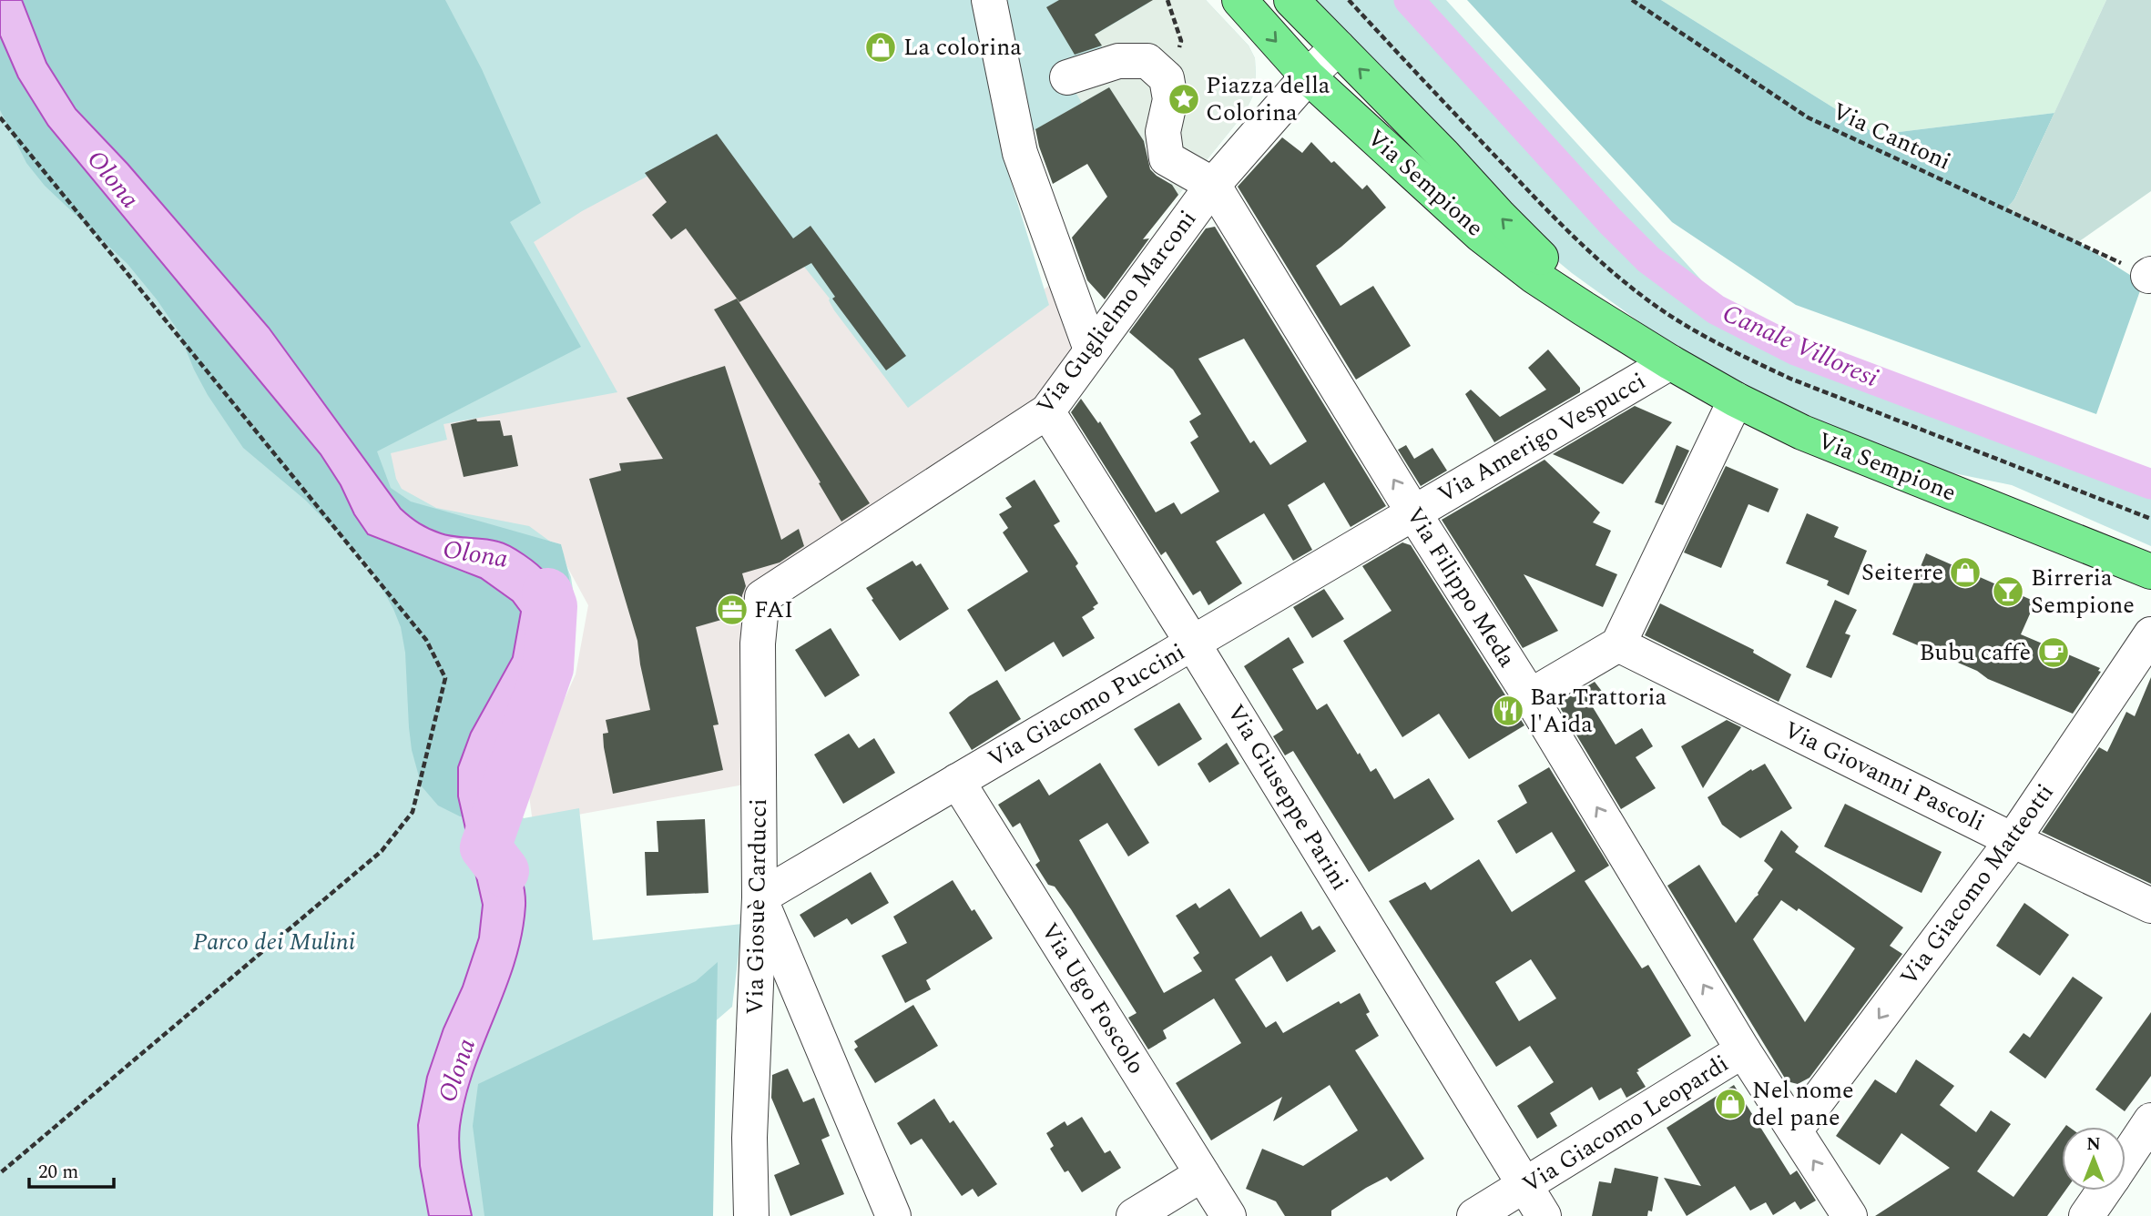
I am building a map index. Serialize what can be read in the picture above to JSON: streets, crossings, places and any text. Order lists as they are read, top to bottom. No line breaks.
{"streets":{"main road":["Via Sempione"],"street":["Via Guglielmo Marconi","Via Amerigo Vespucci","Via Filippo Meda","Via Giacomo Puccini","Via Giovanni Pascoli","Via Giuseppe Parini","Via Giacomo Matteotti","Via Giosuè Carducci","Via Ugo Foscolo","Via Giacomo Leopardi"],"path":["Via Cantoni"]},"crossings":[["Via Sempione","Via Guglielmo Marconi"],["Via Sempione","Via Amerigo Vespucci"],["Via Guglielmo Marconi","Via Filippo Meda"],["Via Guglielmo Marconi","Via Giuseppe Parini"],["Via Guglielmo Marconi","Via Giosuè Carducci"],["Via Amerigo Vespucci","Via Filippo Meda"],["Via Amerigo Vespucci","Via Giacomo Puccini"],["Via Filippo Meda","Via Giacomo Puccini"],["Via Filippo Meda","Via Giacomo Matteotti"],["Via Filippo Meda","Via Giacomo Leopardi"],["Via Giacomo Puccini","Via Giuseppe Parini"],["Via Giacomo Puccini","Via Giosuè Carducci"],["Via Giacomo Puccini","Via Ugo Foscolo"],["Via Giovanni Pascoli","Via Giacomo Matteotti"],["Via Giuseppe Parini","Via Giacomo Leopardi"]],"one_way":["Via Filippo Meda","Via Giacomo Matteotti"],"water":["Olona","Canale Villoresi"],"parks":["Parco dei Mulini"],"places":{"shop":["La colorina","Seiterre","Nel nome del pane"],"place":["Piazza della Colorina"],"bar":["Birreria Sempione"],"office":["FAI"],"cafe":["Bubu caffè"],"restaurant":["Bar Trattoria l'Aida"]},"scale_bar":"20 m","north":"top"}
